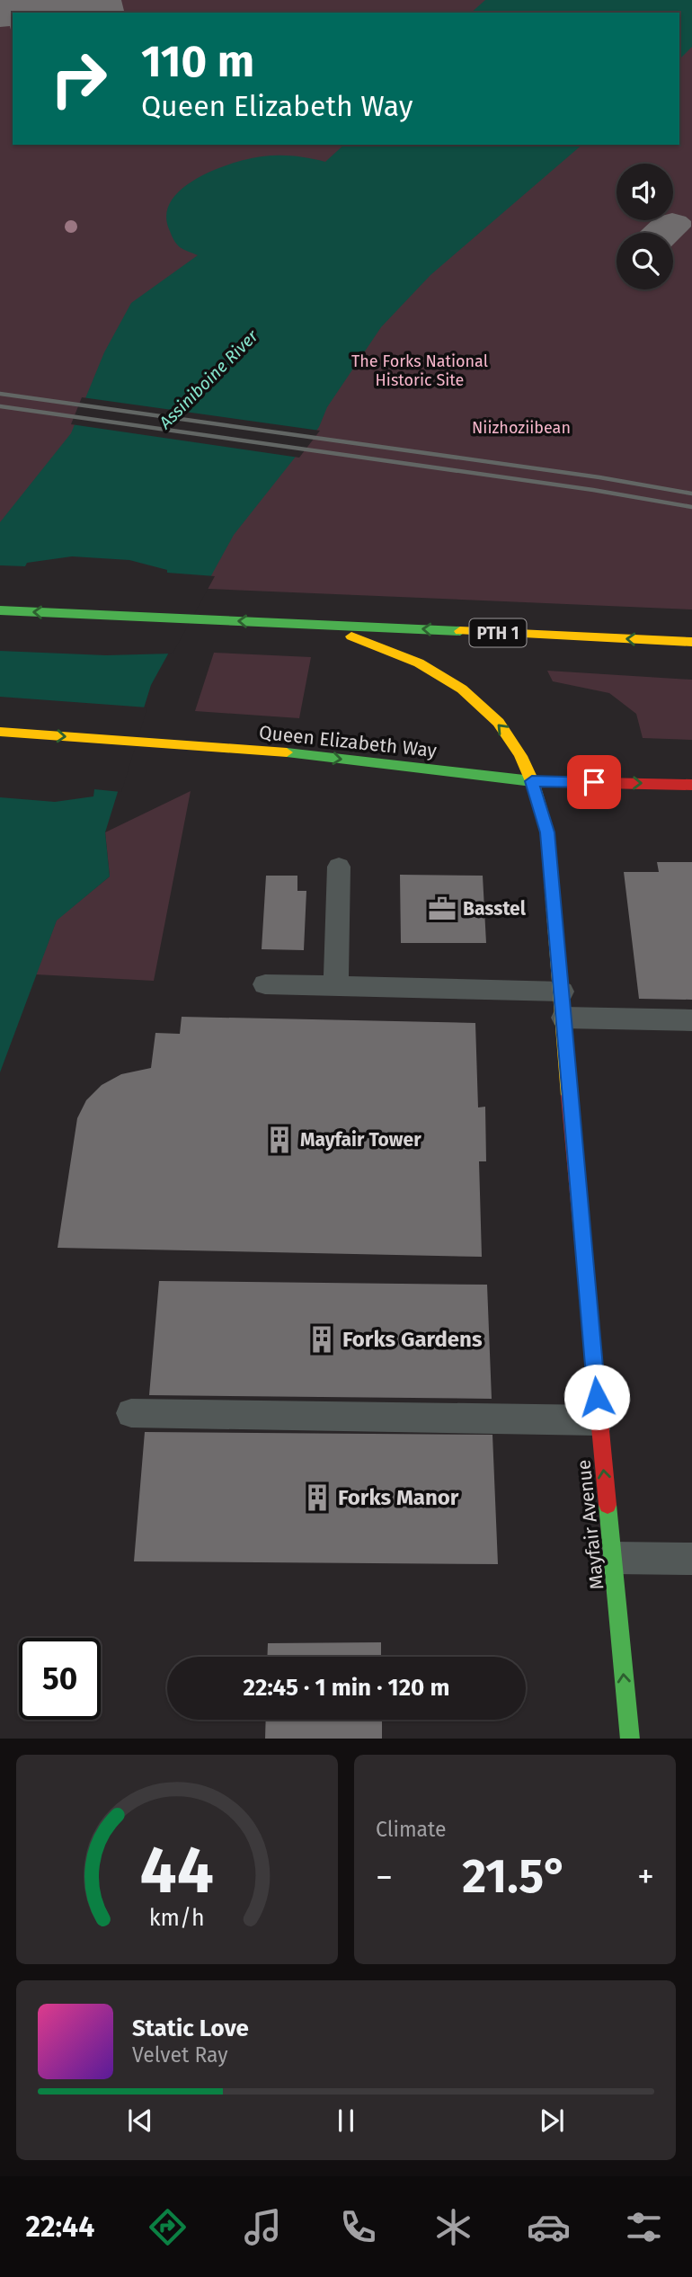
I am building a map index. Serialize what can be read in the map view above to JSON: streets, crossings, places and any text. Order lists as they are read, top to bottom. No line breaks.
{"streets":{"main road":["PTH 1","Queen Elizabeth Way","Mayfair Avenue"]},"crossings":[["PTH 1","Mayfair Avenue"],["Queen Elizabeth Way","Mayfair Avenue"]],"one_way":["Mayfair Avenue"],"water":["Assiniboine River"],"parks":["The Forks National Historic Site","Niizhoziibean"],"places":{"office":["Basstel"],"building":["Mayfair Tower","Forks Gardens","Forks Manor"]},"page":{"turn":["110 m","Queen Elizabeth Way"],"limit":"50","trip":"22:45 · 1 min · 120 m","tile":"Climate","heat":["−","21.5°","+"],"song":["Static Love","Velvet Ray"],"tabs":"22:44","gauge":["44","km/h"]}}
